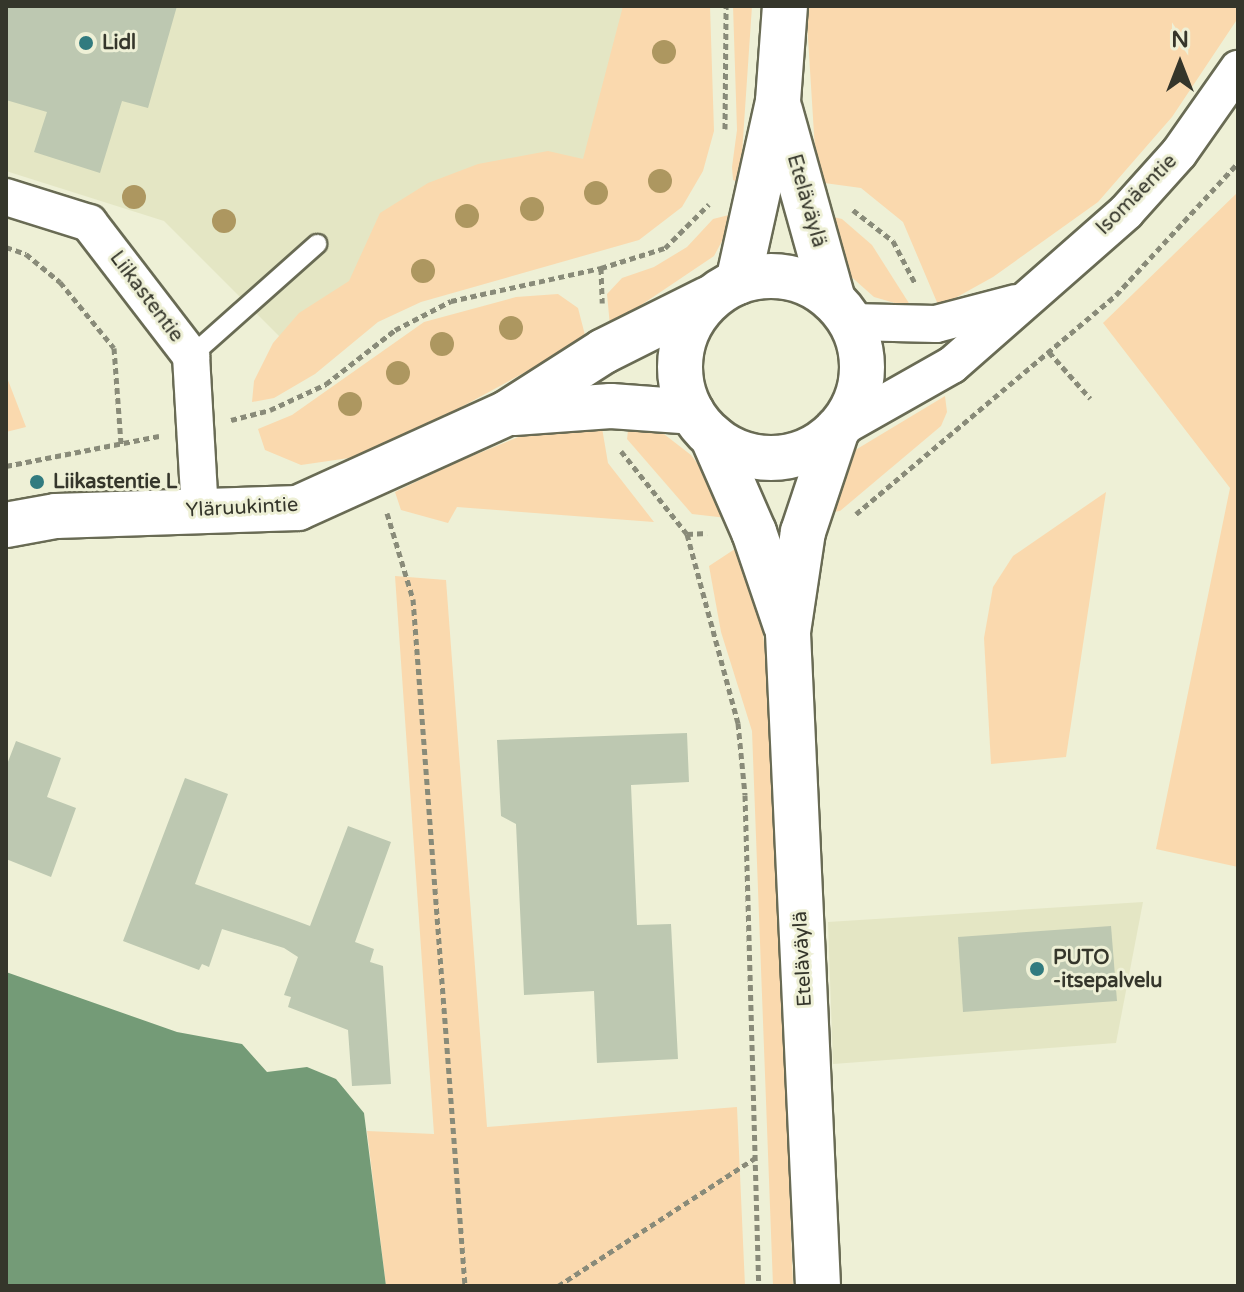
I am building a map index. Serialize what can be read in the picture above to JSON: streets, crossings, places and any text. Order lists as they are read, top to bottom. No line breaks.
{"streets":{"main road":["Eteläväylä","Yläruukintie"],"street":["Isomäentie","Liikastentie"]},"crossings":[["Isomäentie","Eteläväylä"],["Isomäentie","Yläruukintie"],["Eteläväylä","Yläruukintie"],["Liikastentie","Yläruukintie"]],"places":["Lidl","Liikastentie L","PUTO -itsepalvelu"],"north":"top"}
